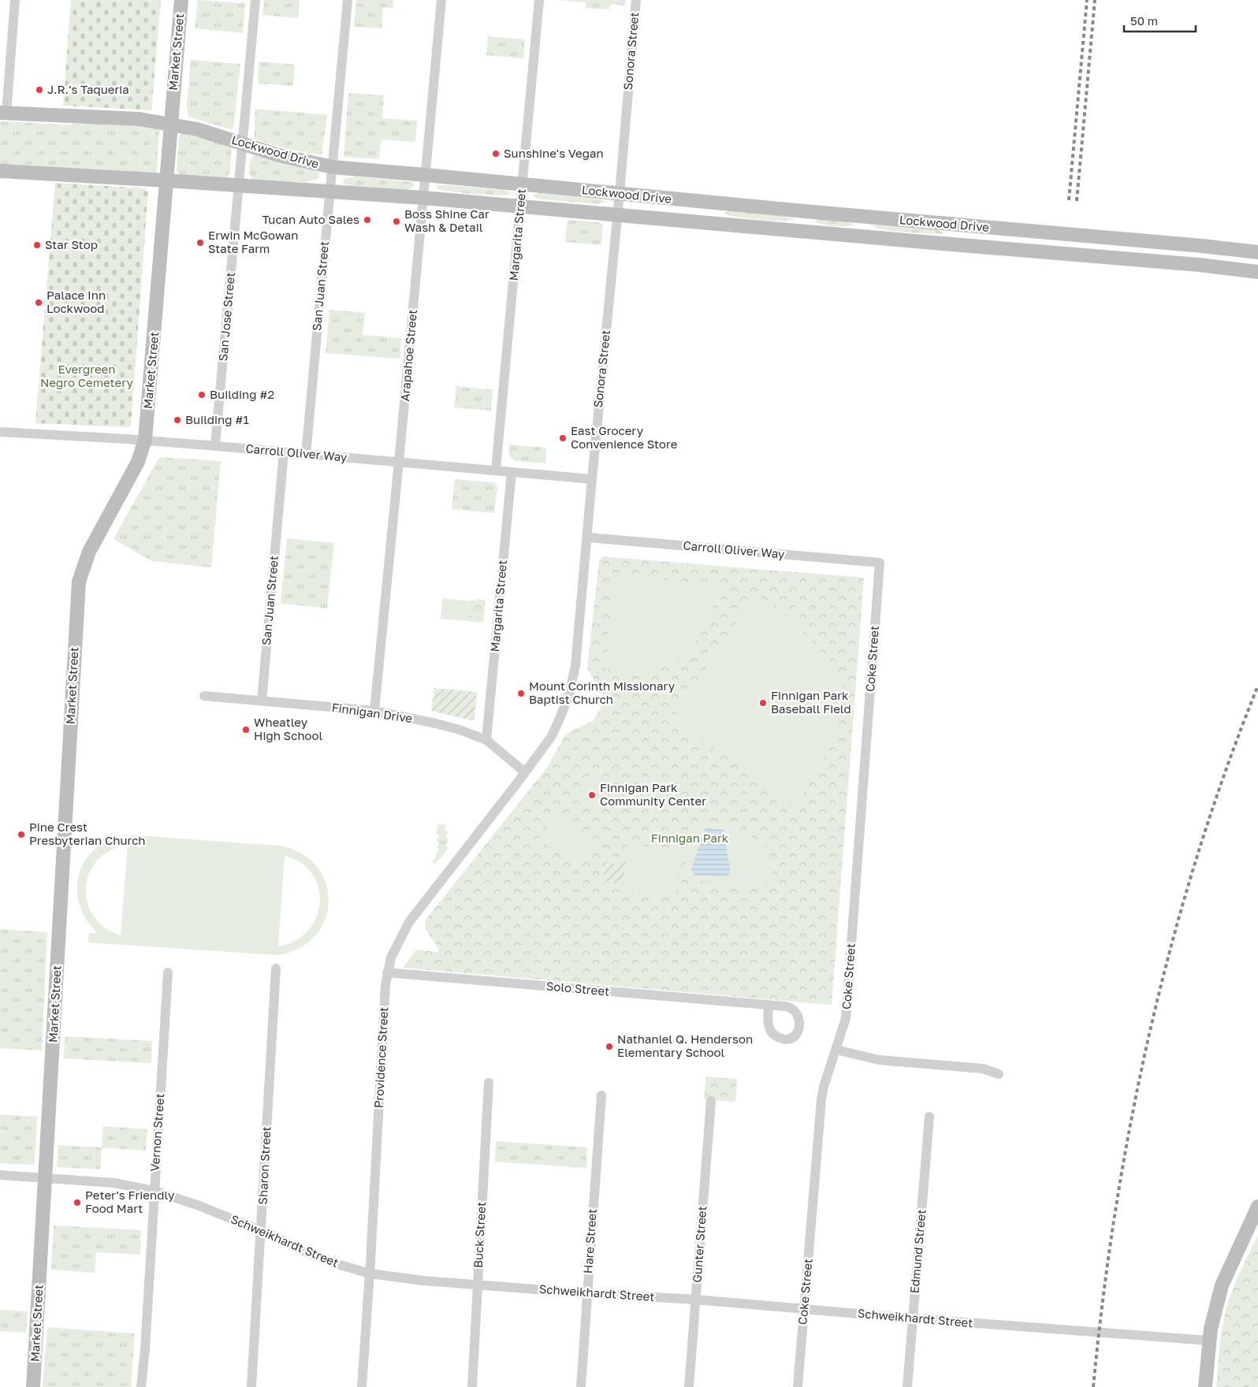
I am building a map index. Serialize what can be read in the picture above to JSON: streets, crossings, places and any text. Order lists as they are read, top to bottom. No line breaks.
{"streets":{"main road":["Market Street","Lockwood Drive"],"street":["Sonora Street","Margarita Street","San Juan Street","San Jose Street","Arapahoe Street","Carroll Oliver Way","Coke Street","Finnigan Drive","Solo Street","Providence Street","Vernon Street","Sharon Street","Buck Street","Schweikhardt Street","Hare Street","Gunter Street","Edmund Street"]},"crossings":[["Sonora Street","Lockwood Drive"],["Sonora Street","Carroll Oliver Way"],["Sonora Street","Finnigan Drive"],["Sonora Street","Providence Street"],["Market Street","Lockwood Drive"],["Market Street","Carroll Oliver Way"],["Market Street","Schweikhardt Street"],["Lockwood Drive","Margarita Street"],["Lockwood Drive","San Juan Street"],["Lockwood Drive","San Jose Street"],["Lockwood Drive","Arapahoe Street"],["Margarita Street","Carroll Oliver Way"],["Margarita Street","Finnigan Drive"],["San Juan Street","Carroll Oliver Way"],["San Juan Street","Finnigan Drive"],["San Jose Street","Carroll Oliver Way"],["Arapahoe Street","Carroll Oliver Way"],["Arapahoe Street","Finnigan Drive"],["Carroll Oliver Way","Coke Street"],["Coke Street","Schweikhardt Street"],["Finnigan Drive","Providence Street"],["Solo Street","Providence Street"],["Providence Street","Schweikhardt Street"],["Vernon Street","Schweikhardt Street"],["Sharon Street","Schweikhardt Street"],["Buck Street","Schweikhardt Street"],["Schweikhardt Street","Hare Street"],["Schweikhardt Street","Gunter Street"],["Schweikhardt Street","Edmund Street"]],"parks":["Evergreen Negro Cemetery","Finnigan Park"],"places":["J.R.'s Taqueria","Sunshine's Vegan","Tucan Auto Sales","Boss Shine Car Wash & Detail","Erwin McGowan State Farm","Star Stop","Palace Inn Lockwood","Building #2","Building #1","East Grocery Convenience Store","Mount Corinth Missionary Baptist Church","Finnigan Park Baseball Field","Wheatley High School","Finnigan Park Community Center","Pine Crest Presbyterian Church","Nathaniel Q. Henderson Elementary School","Peter's Friendly Food Mart"],"scale_bar":"50 m"}
